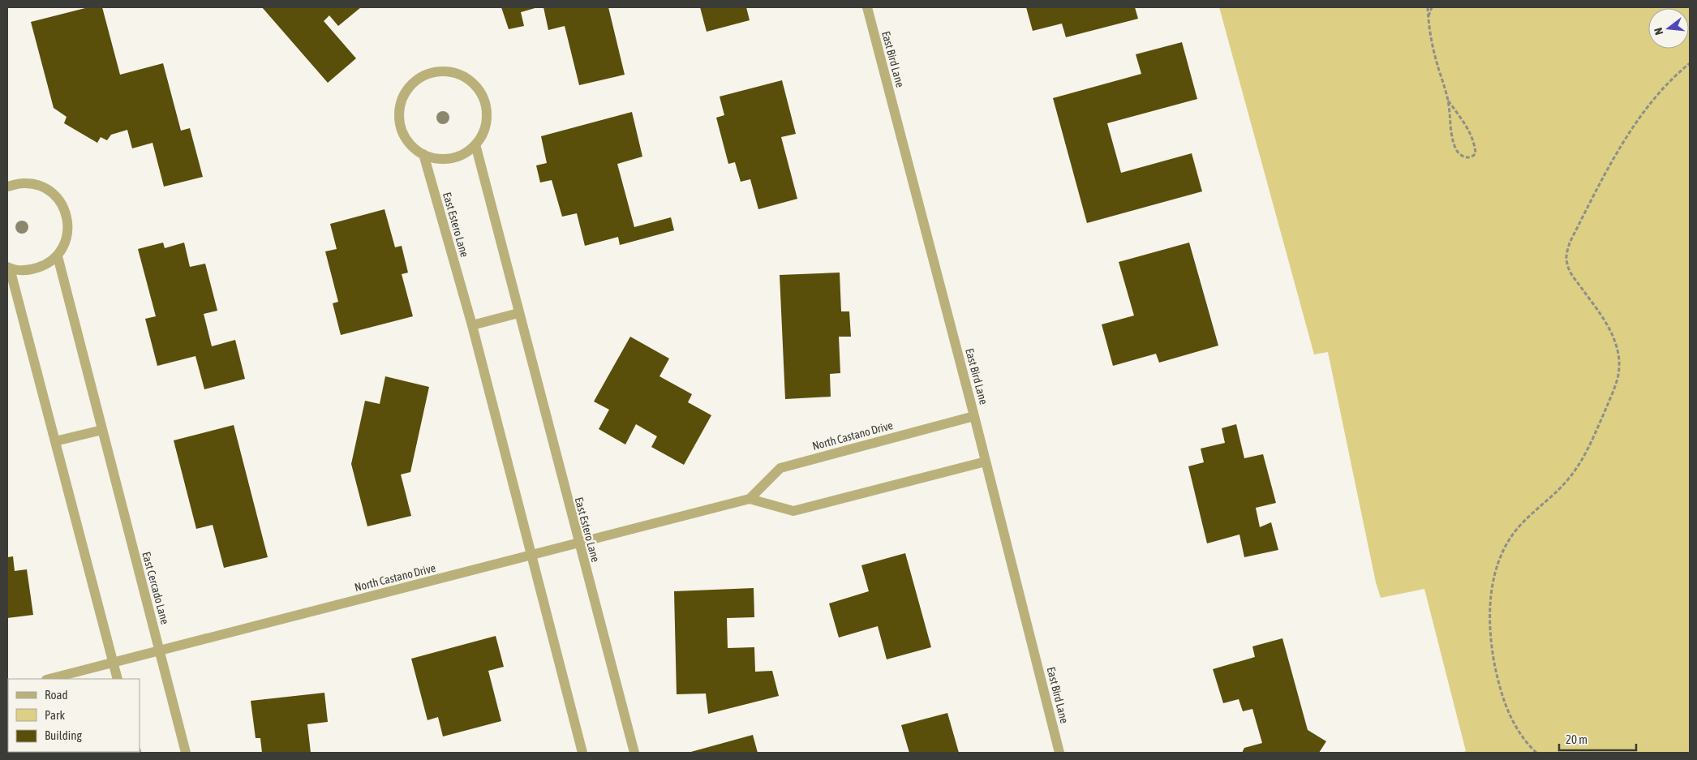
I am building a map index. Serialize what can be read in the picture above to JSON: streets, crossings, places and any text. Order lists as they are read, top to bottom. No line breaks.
{"streets":{"street":["East Bird Lane","East Estero Lane","North Castano Drive","East Cercado Lane"]},"crossings":[["East Bird Lane","North Castano Drive"],["East Estero Lane","North Castano Drive"],["North Castano Drive","East Cercado Lane"]],"legend":["Road","Park","Building"],"scale_bar":"20 m","north":"left"}
